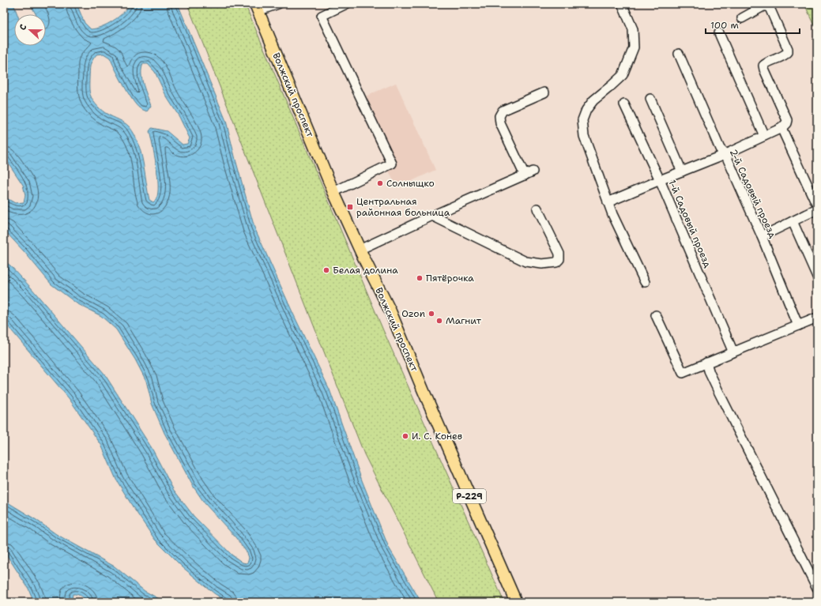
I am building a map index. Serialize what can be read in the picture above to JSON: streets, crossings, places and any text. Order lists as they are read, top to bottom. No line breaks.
{"streets":{"main road":["Волжский проспект","Р-229"],"street":["2-й Садовый проезд","1-й Садовый проезд"]},"places":{"other":["Солныщко","Белая долина","Пятёрочка","Ozon","Магнит","И. С. Конев"],"transit":["Центральная районная больница"]},"scale_bar":"100 m","north":"left"}
